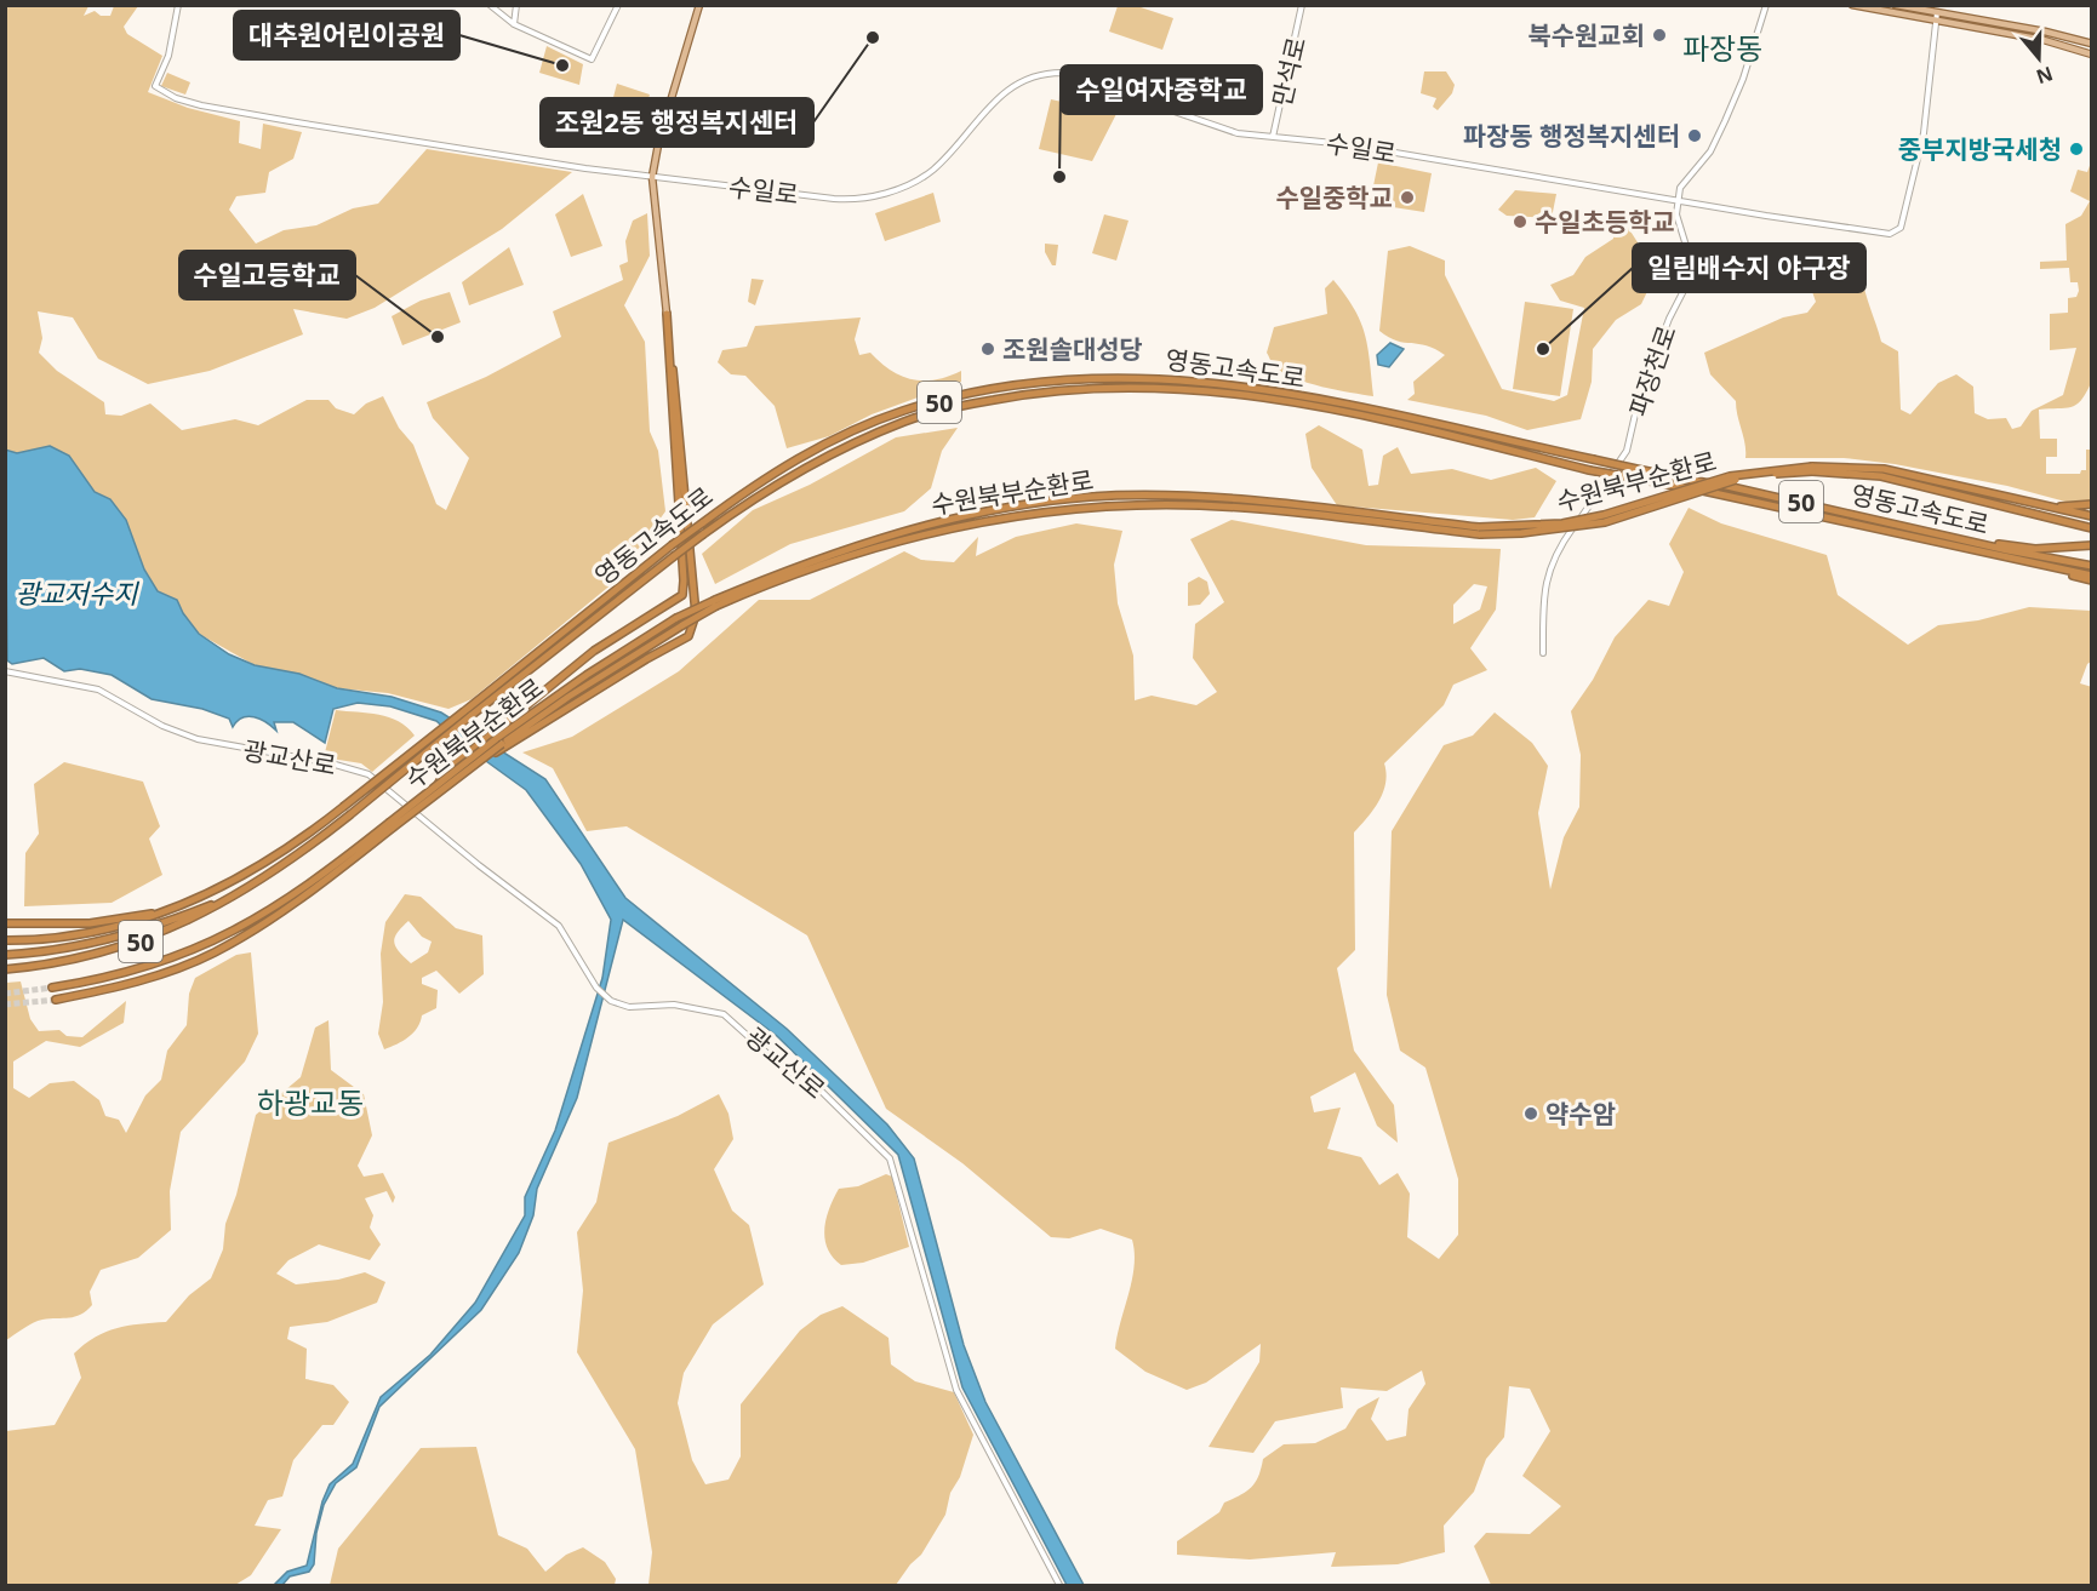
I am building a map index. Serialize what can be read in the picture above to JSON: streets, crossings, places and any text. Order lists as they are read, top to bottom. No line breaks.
{"streets":{"highway":["영동고속도로","50","수원북부순환로"],"street":["만석로","수일로","파장천로","광교산로"]},"crossings":[["만석로","수일로"],["수일로","파장천로"]],"districts":["파장동","하광교동"],"water":["광교저수지"],"places":["북수원교회","조원2동 행정복지센터","대추원어린이공원","파장동 행정복지센터","중부지방국세청","수일여자중학교","수일중학교","수일초등학교","수일고등학교","조원솔대성당","일림배수지 야구장","약수암"],"north":"bottom"}
